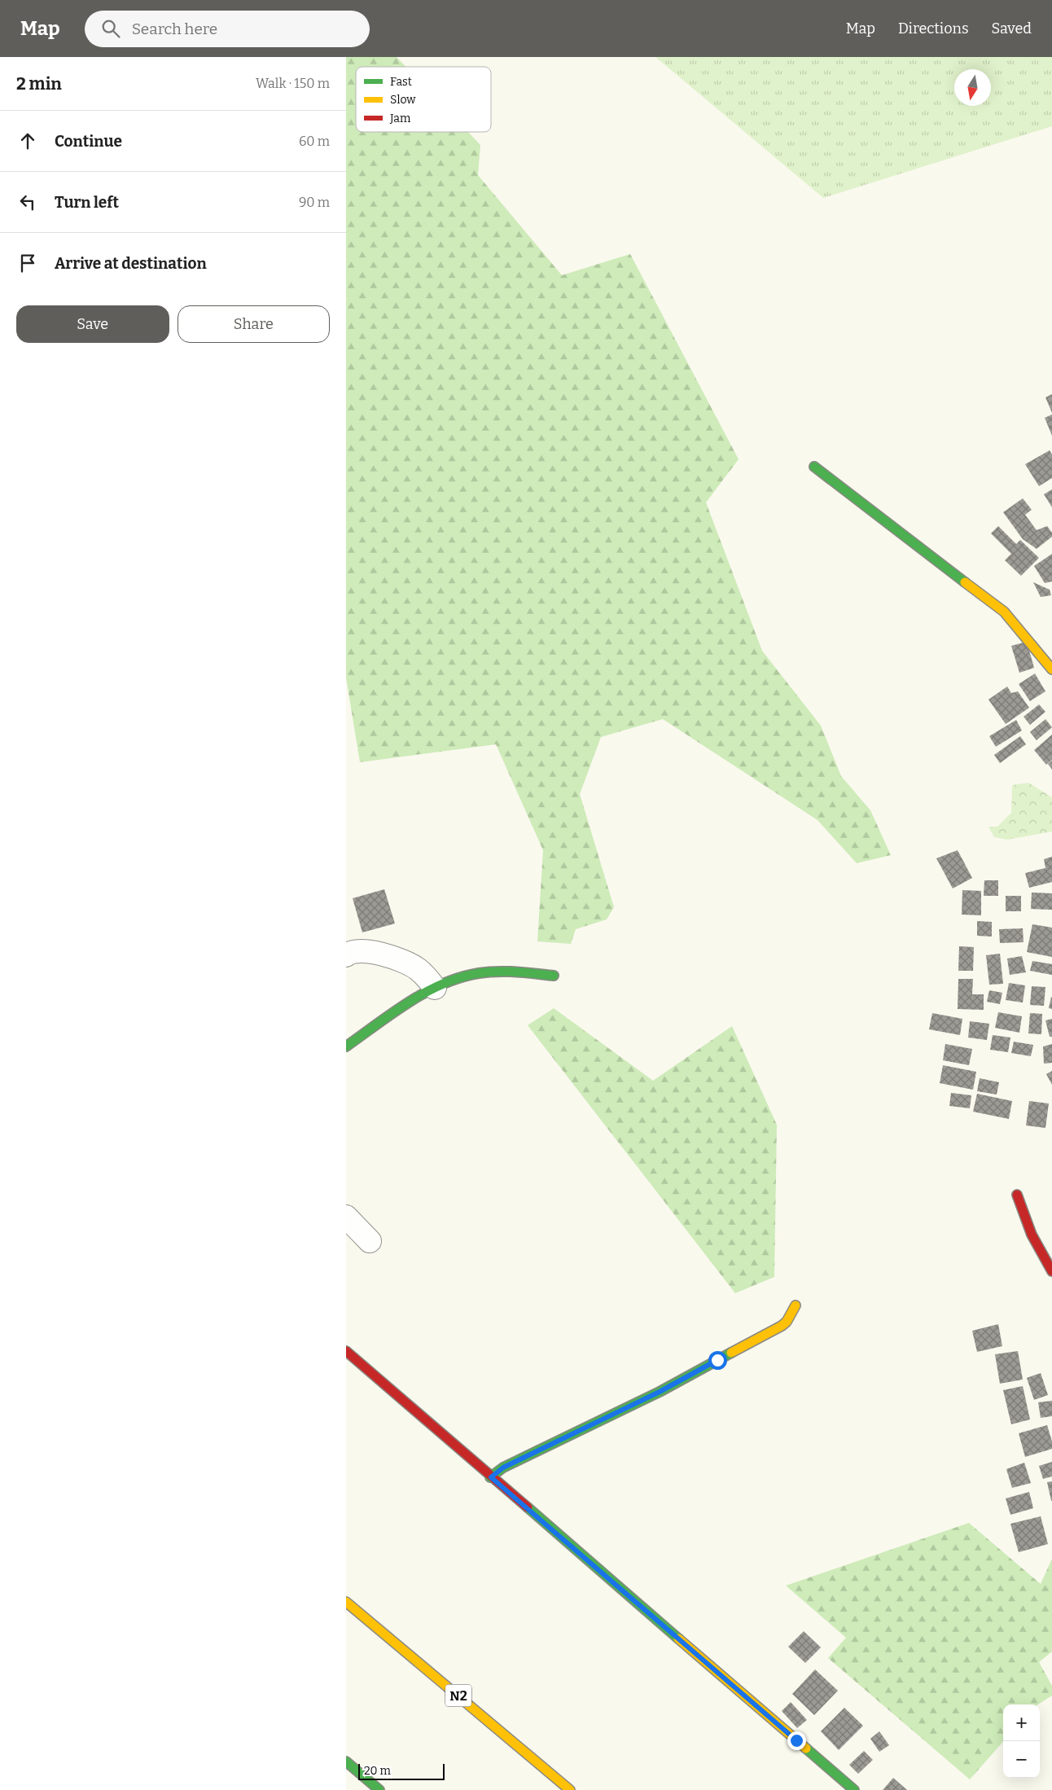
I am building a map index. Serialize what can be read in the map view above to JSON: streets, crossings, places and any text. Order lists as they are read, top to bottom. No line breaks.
{"streets":{"main road":["N2"]},"legend":["Fast","Slow","Jam"],"scale_bar":"20 m","north":"bottom","page":{"header":"Map","search":"Search here","nav":["Map","Directions","Saved"],"heading":["2 min","Walk · 150 m"],"list":[["Continue","60 m"],["Turn left","90 m"],"Arrive at destination"],"buttons":["Save","Share"],"map_buttons":["+","−"],"scale":"20 m"}}
